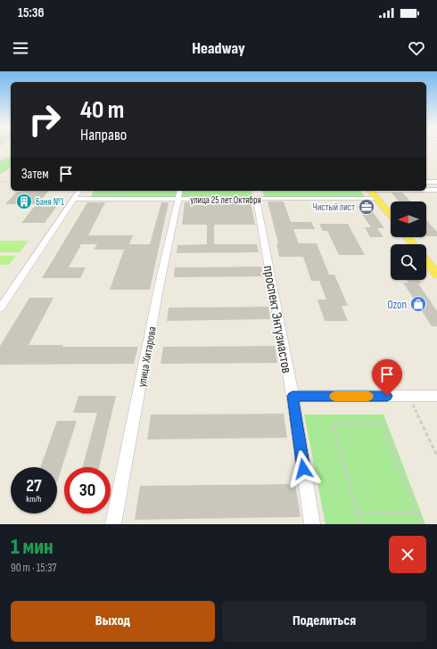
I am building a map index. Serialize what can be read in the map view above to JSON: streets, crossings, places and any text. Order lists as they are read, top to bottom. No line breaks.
{"streets":{"street":["улица 25 лет Октября","проспект Энтузиастов","улица Хитарова"]},"crossings":[["улица 25 лет Октября","проспект Энтузиастов"],["улица 25 лет Октября","улица Хитарова"]],"places":{"building":["Баня №1"],"office":["Чистый лист"],"shop":["Ozon"]},"north":"left","page":{"status":"15:36","header":"Headway","turn":["40 m","Направо"],"then":"Затем","speed":"27 km/h","limit":"30","heading":["1 мин","90 m · 15:37"],"buttons":["Выход","Поделиться"]}}
